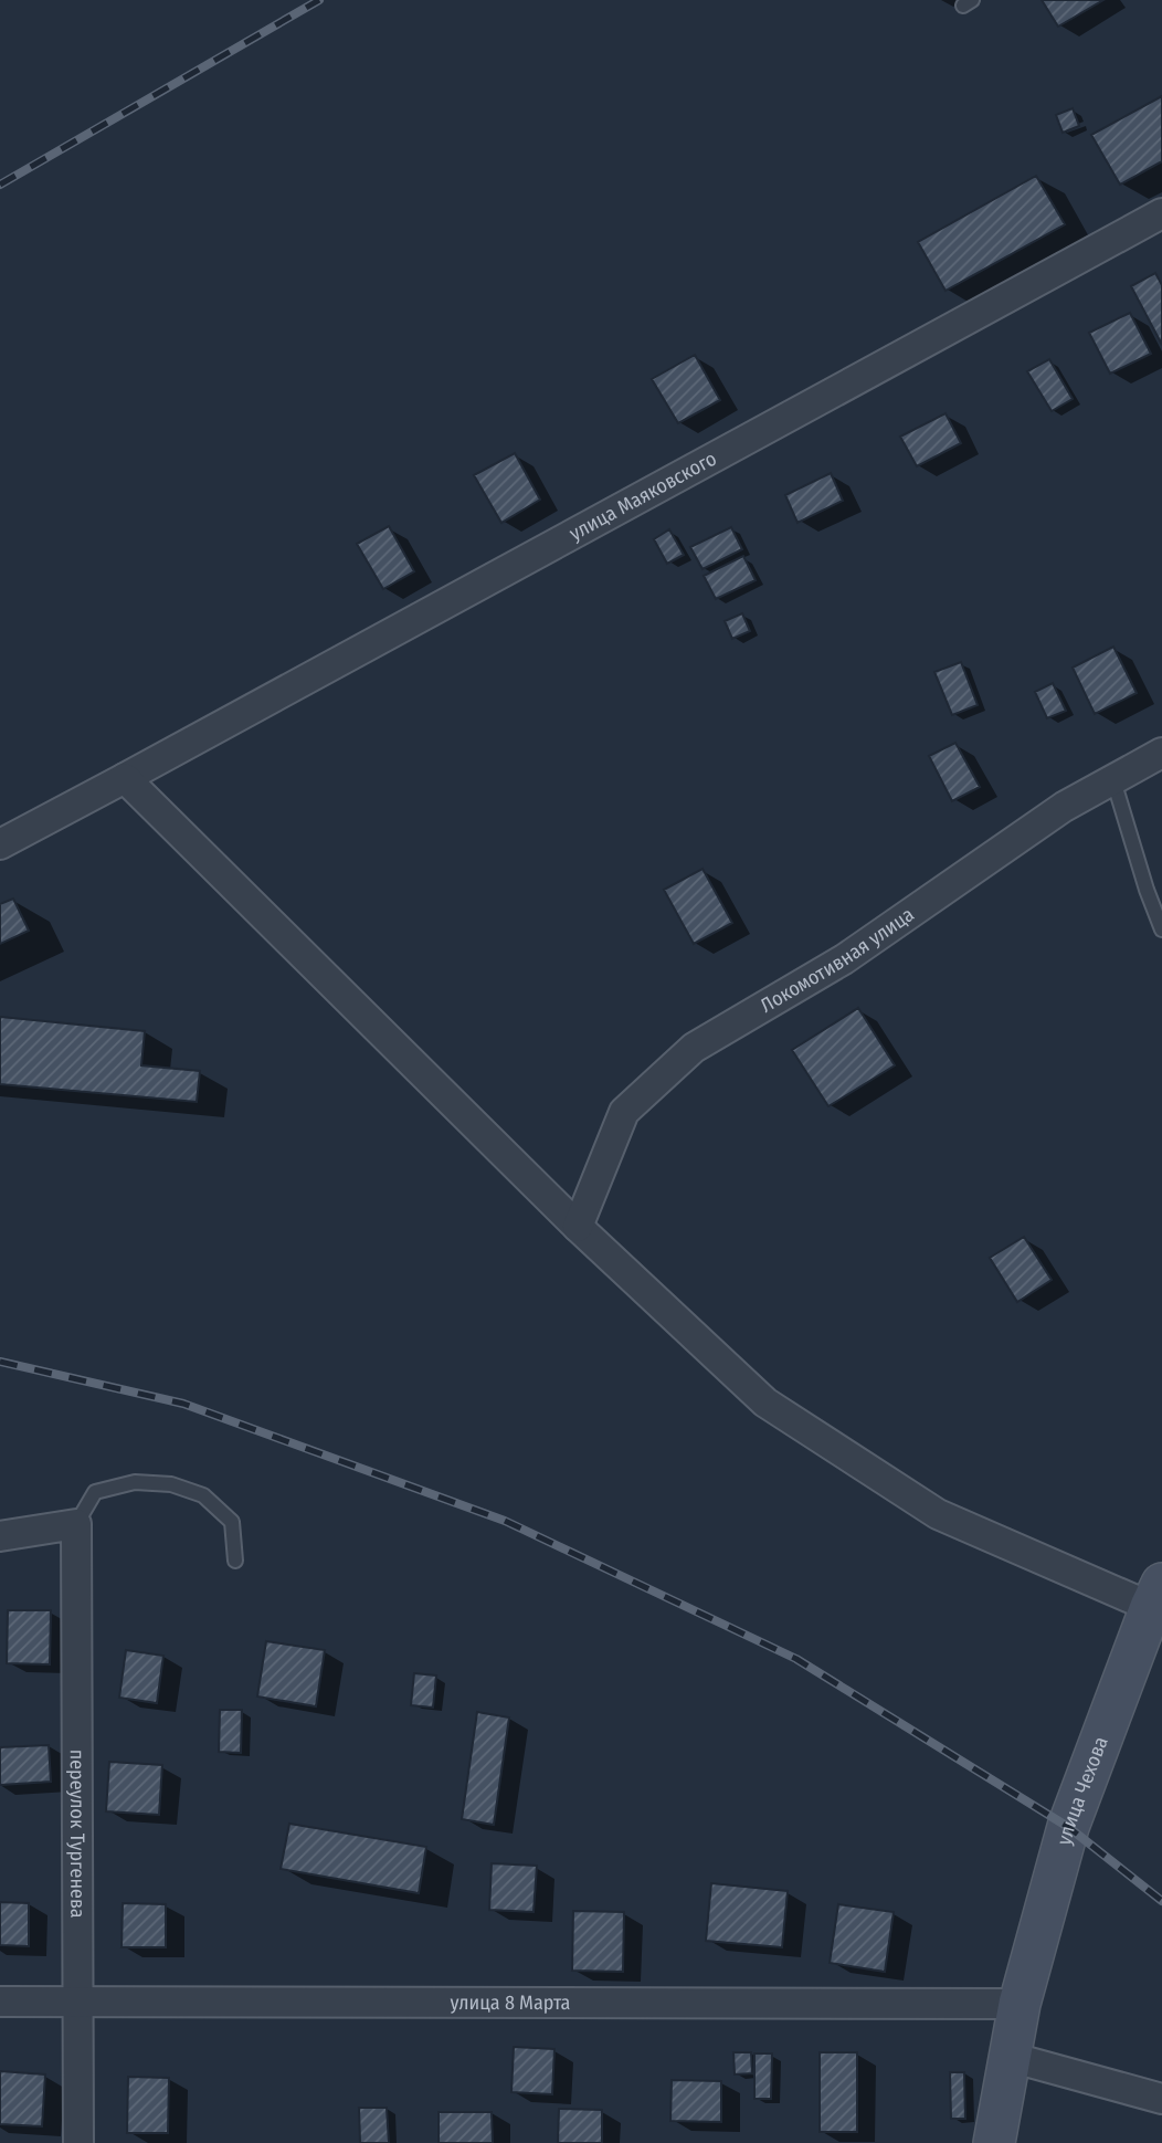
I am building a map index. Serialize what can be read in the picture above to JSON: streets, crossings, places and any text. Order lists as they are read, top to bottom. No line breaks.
{"streets":{"street":["улица Маяковского","Локомотивная улица","улица Чехова","переулок Тургенева","улица 8 Марта"]},"crossings":[["улица Чехова","улица 8 Марта"],["переулок Тургенева","улица 8 Марта"]]}
